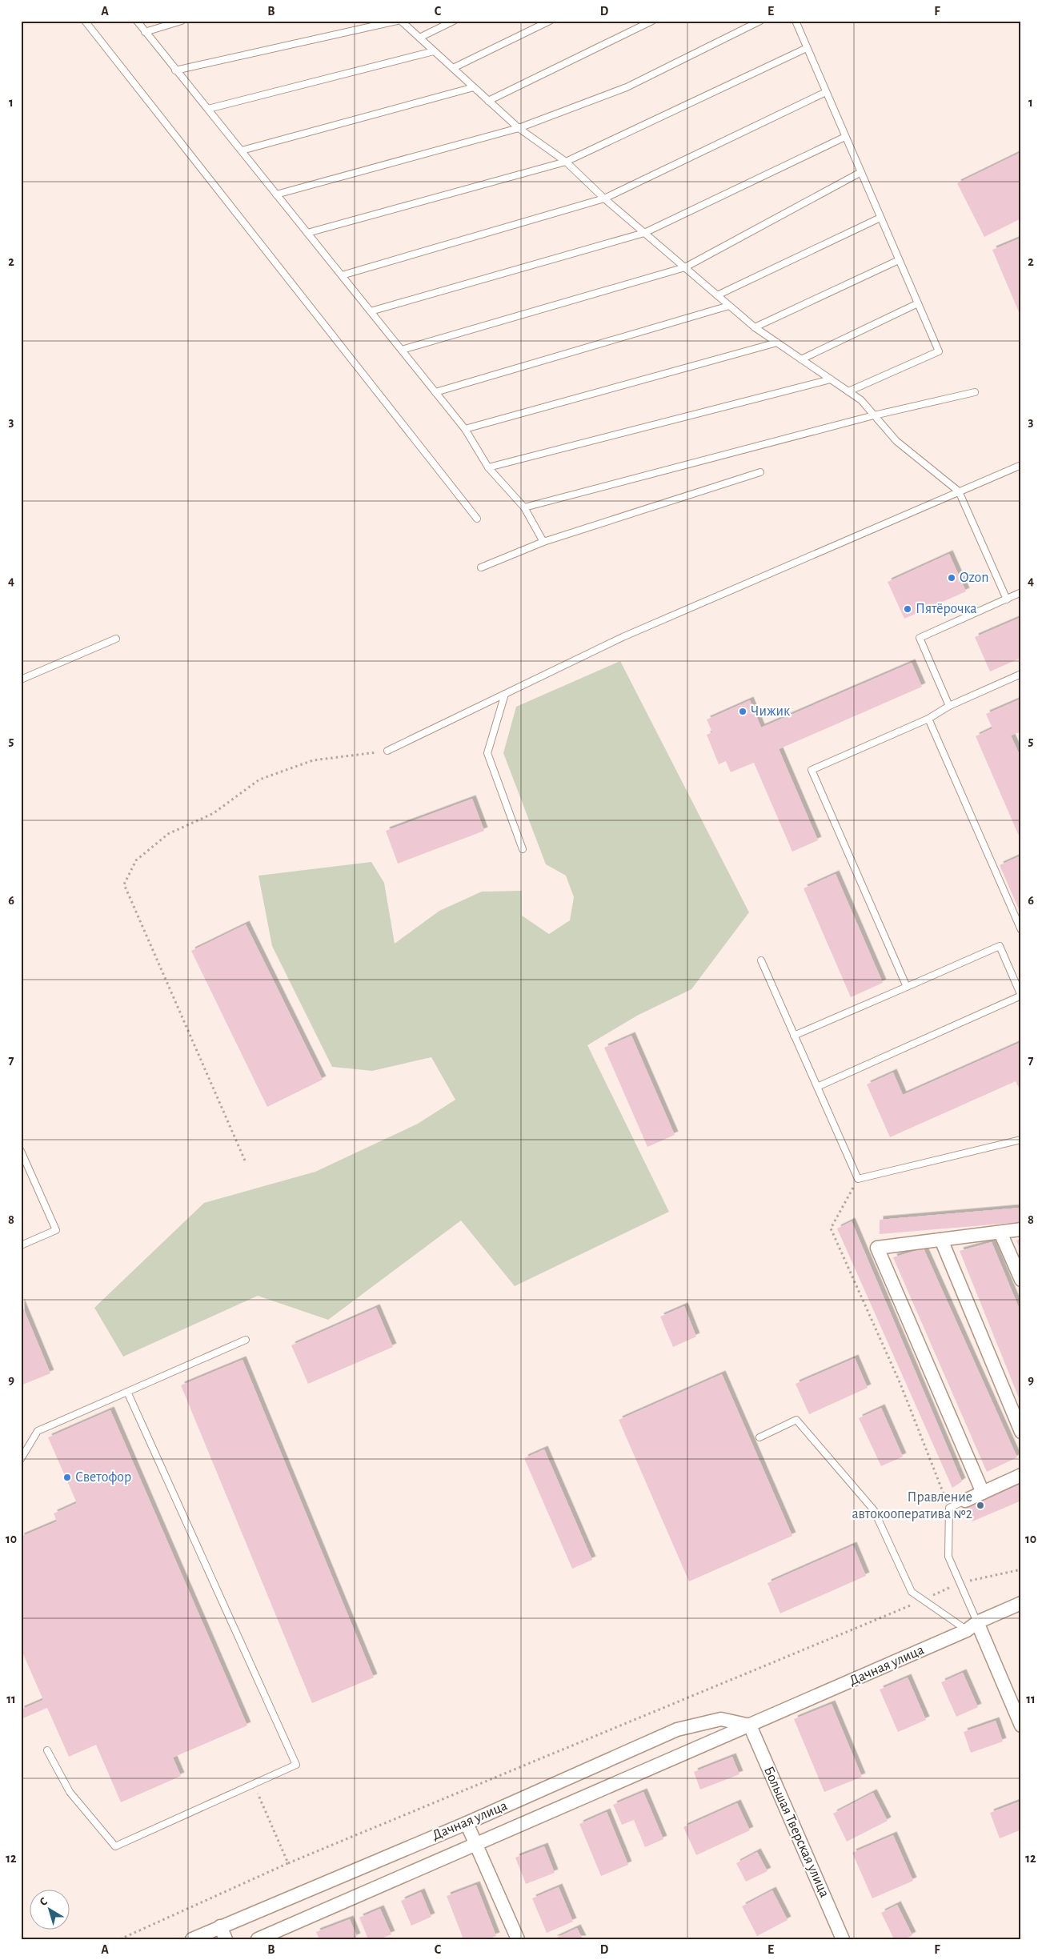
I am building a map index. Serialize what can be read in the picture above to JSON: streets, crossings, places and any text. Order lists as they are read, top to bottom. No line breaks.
{"streets":{"street":["Дачная улица","Большая Тверская улица"]},"crossings":[["Дачная улица","Большая Тверская улица"]],"places":["Ozon","Пятёрочка","Чижик","Светофор","Правление автокооператива №2"],"north":"top left","grid":{"columns":["A","B","C","D","E","F"],"rows":["1","2","3","4","5","6","7","8","9","10","11","12"]}}
